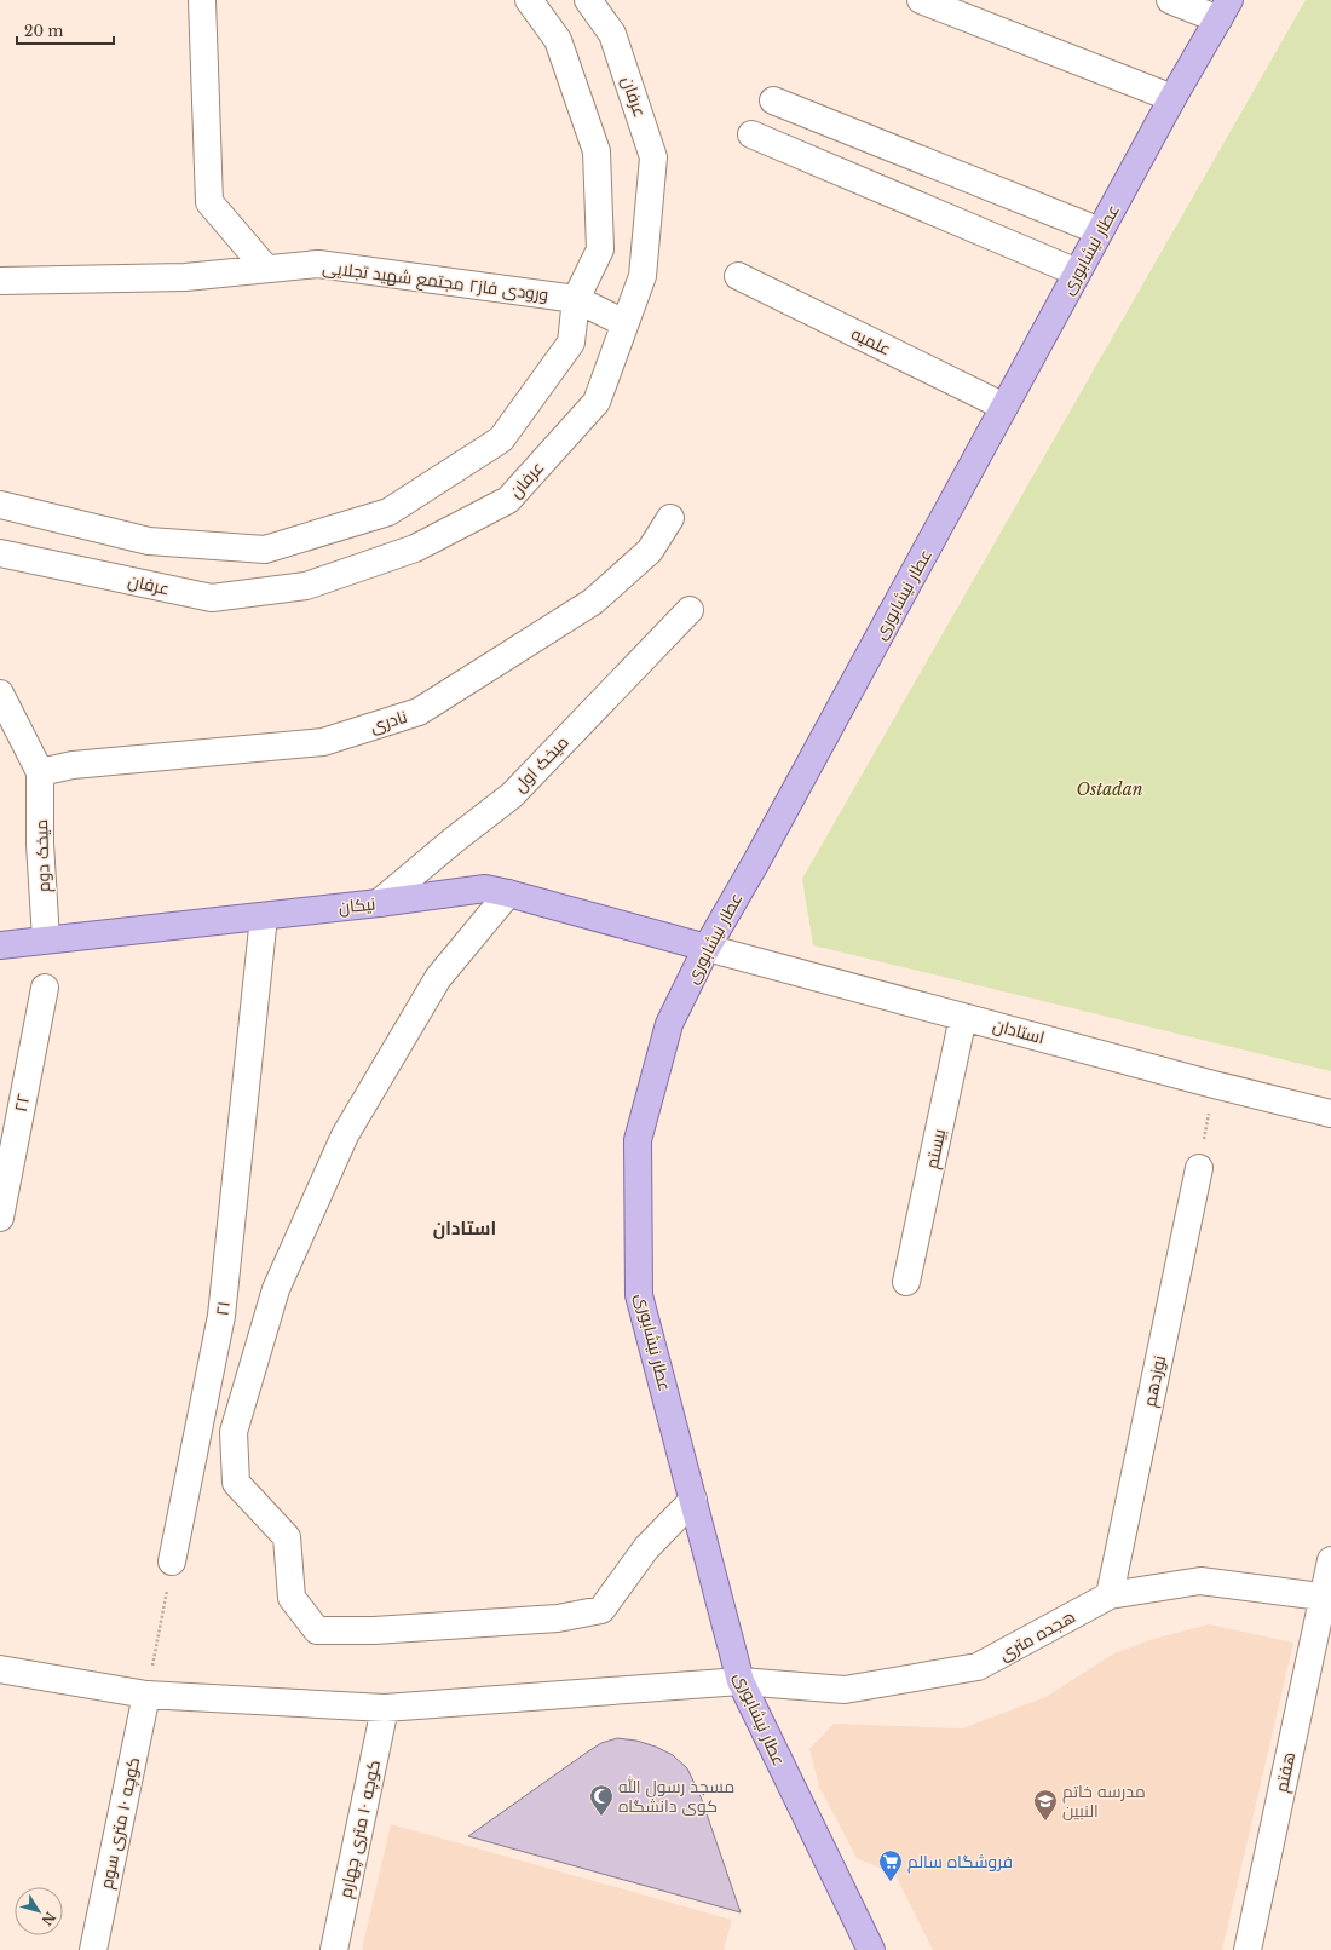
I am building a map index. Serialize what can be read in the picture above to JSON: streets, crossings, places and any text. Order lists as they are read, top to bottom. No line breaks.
{"streets":{"main road":["عطار نیشابوری","نیکان"],"street":["عرفان","ورودی فاز۲ مجتمع شهید تجلایی","علمیه","نادری","میخک اول","میخک دوم","استادان","۲۲","بیستم","۲۱","نوزدهم","هجده متری","هفتم","کوچه ۱۰ متری سوم","کوچه ۱۰ متری چهارم"]},"crossings":[["عرفان","ورودی فاز۲ مجتمع شهید تجلایی"],["عطار نیشابوری","علمیه"],["عطار نیشابوری","نیکان"],["عطار نیشابوری","استادان"],["عطار نیشابوری","هجده متری"],["نادری","میخک دوم"],["میخک اول","نیکان"],["میخک دوم","نیکان"],["نیکان","استادان"],["نیکان","۲۱"],["استادان","بیستم"],["نوزدهم","هجده متری"],["هجده متری","هفتم"],["هجده متری","کوچه ۱۰ متری سوم"],["هجده متری","کوچه ۱۰ متری چهارم"]],"districts":["استادان"],"parks":["Ostadan"],"places":{"mosque":["مسجد رسول الله کوی دانشگاه"],"school or university":["مدرسه خاتم النبین"],"supermarket":["فروشگاه سالم"]},"scale_bar":"20 m","north":"bottom right"}
